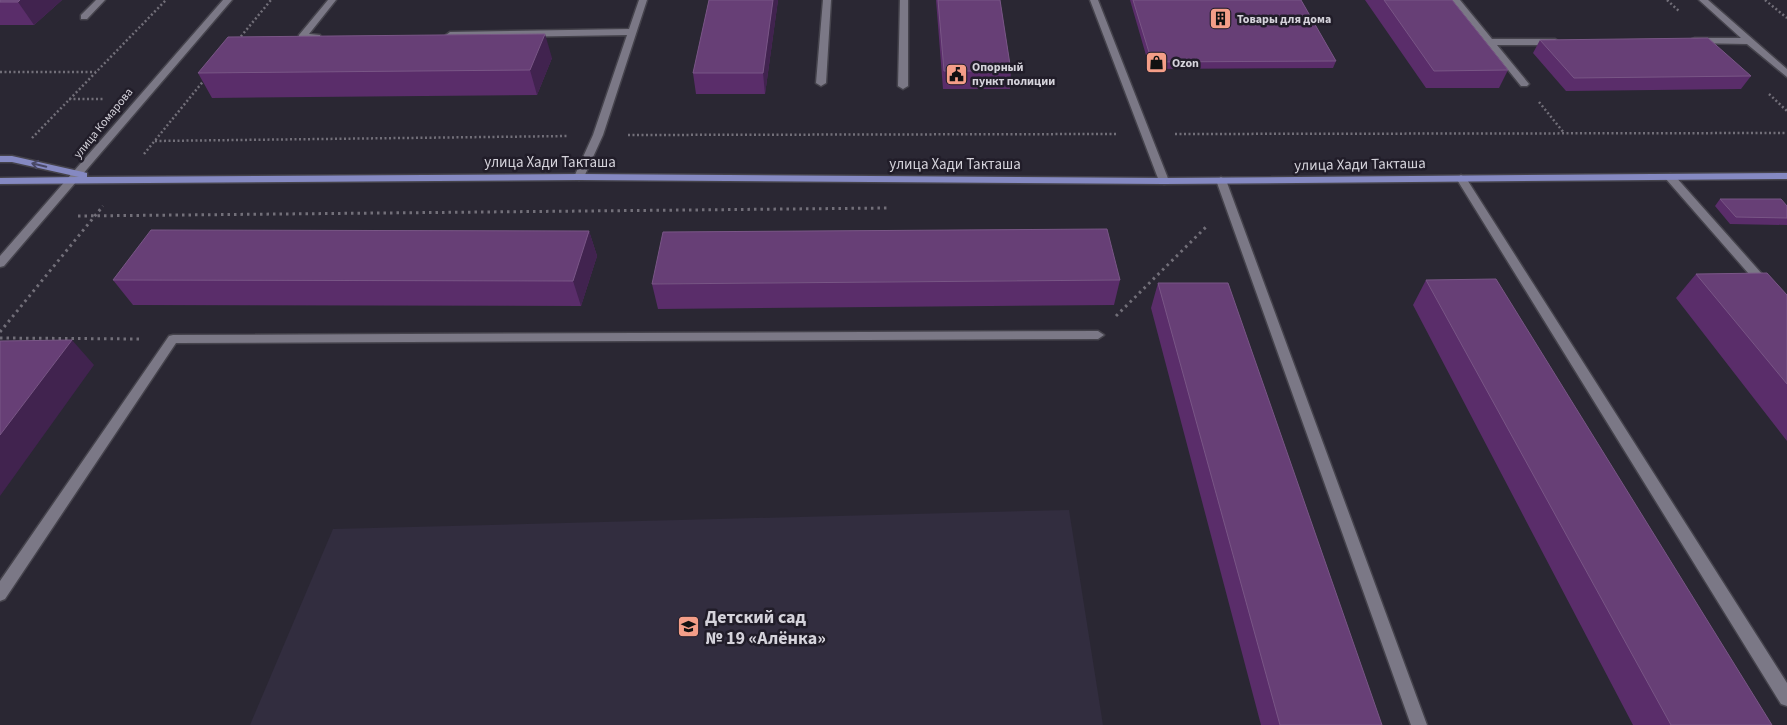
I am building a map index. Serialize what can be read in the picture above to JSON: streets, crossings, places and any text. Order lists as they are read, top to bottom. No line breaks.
{"streets":{"main road":["улица Хади Такташа"],"street":["улица Комарова"]},"crossings":[["улица Комарова","улица Хади Такташа"]],"places":{"building":["Товары для дома"],"shop":["Ozon"],"public building":["Опорный пункт полиции"],"school or university":["Детский сад № 19 «Алёнка»"]}}
